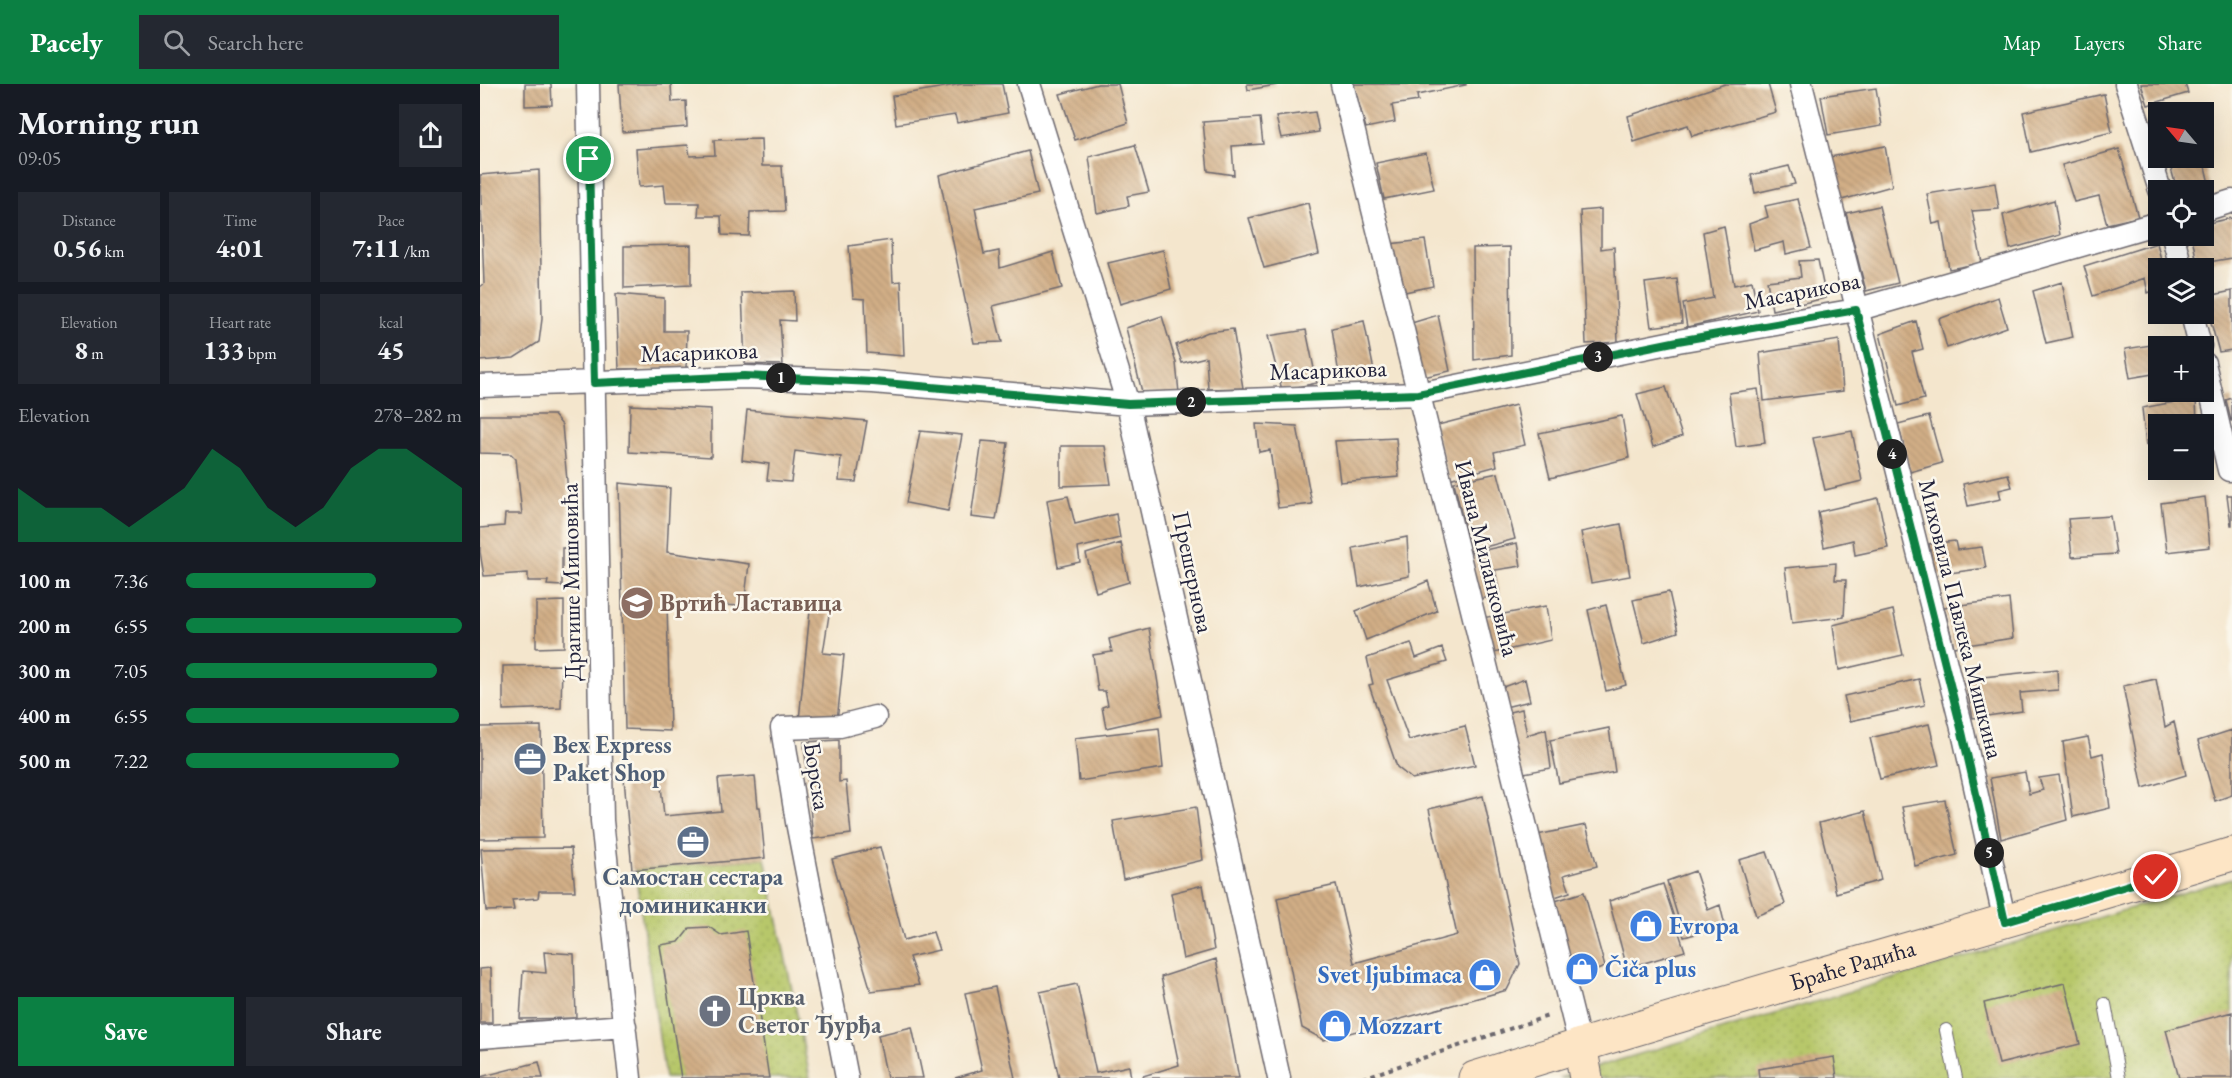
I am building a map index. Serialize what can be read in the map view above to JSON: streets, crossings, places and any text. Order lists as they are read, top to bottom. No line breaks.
{"streets":{"street":["Масарикова","Ивана Миланковића","Прешернова","Драгише Мишовића","Миховила Павлека Мишкина","Борска","Браће Радића"]},"crossings":[["Масарикова","Ивана Миланковића"],["Масарикова","Прешернова"],["Масарикова","Драгише Мишовића"],["Масарикова","Миховила Павлека Мишкина"],["Ивана Миланковића","Браће Радића"],["Миховила Павлека Мишкина","Браће Радића"]],"places":{"school or university":["Вртић Ластавица"],"office":["Bex Express Paket Shop","Самостан сестара доминиканки"],"shop":["Evropa","Čiča plus","Svet ljubimaca","Mozzart"],"church":["Црква Светог Ђурђа"]},"north":"top left","page":{"header":"Pacely","search":"Search here","nav":["Map","Layers","Share"],"heading":["Morning run","09:05"],"map_buttons":["+","−"],"stats":[["Distance","0.56 km"],["Time","4:01"],["Pace","7:11 /km"],["Elevation","8 m"],["Heart rate","133 bpm"],["kcal","45"]],"pins":["3","1","2","4","5"],"chart":["Elevation","278–282 m"],"list":[{"name":"100 m","note":"7:36"},{"name":"200 m","note":"6:55"},{"name":"300 m","note":"7:05"},{"name":"400 m","note":"6:55"},{"name":"500 m","note":"7:22"}],"buttons":["Save","Share"]}}
